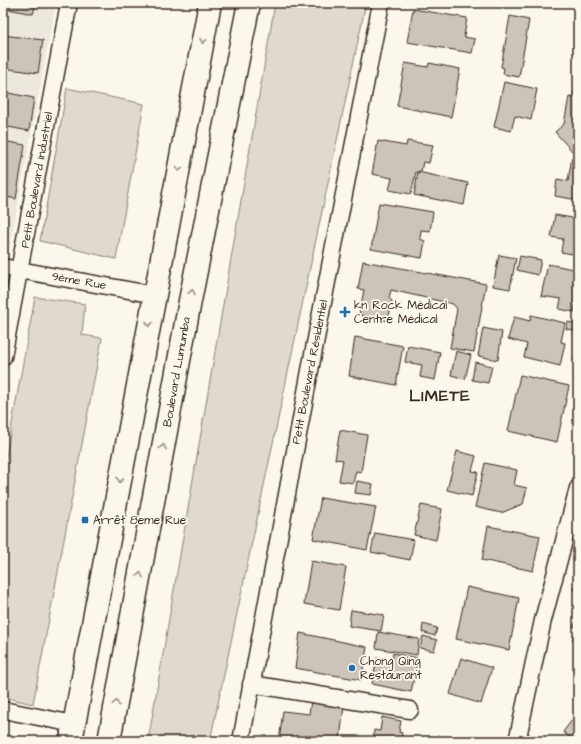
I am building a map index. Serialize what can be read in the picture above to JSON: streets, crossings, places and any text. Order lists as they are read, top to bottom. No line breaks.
{"streets":{"highway":["Boulevard Lumumba"],"street":["Petit Boulevard Industriel","9ème Rue","Petit Boulevard Résidentiel"]},"crossings":[["Petit Boulevard Industriel","9ème Rue"]],"districts":["LIMETE"],"places":{"health":["kn Rock Médical Centre Médical"],"transit":["Arrêt 8eme Rue"],"other":["Chong Qing Restaurant"]}}
